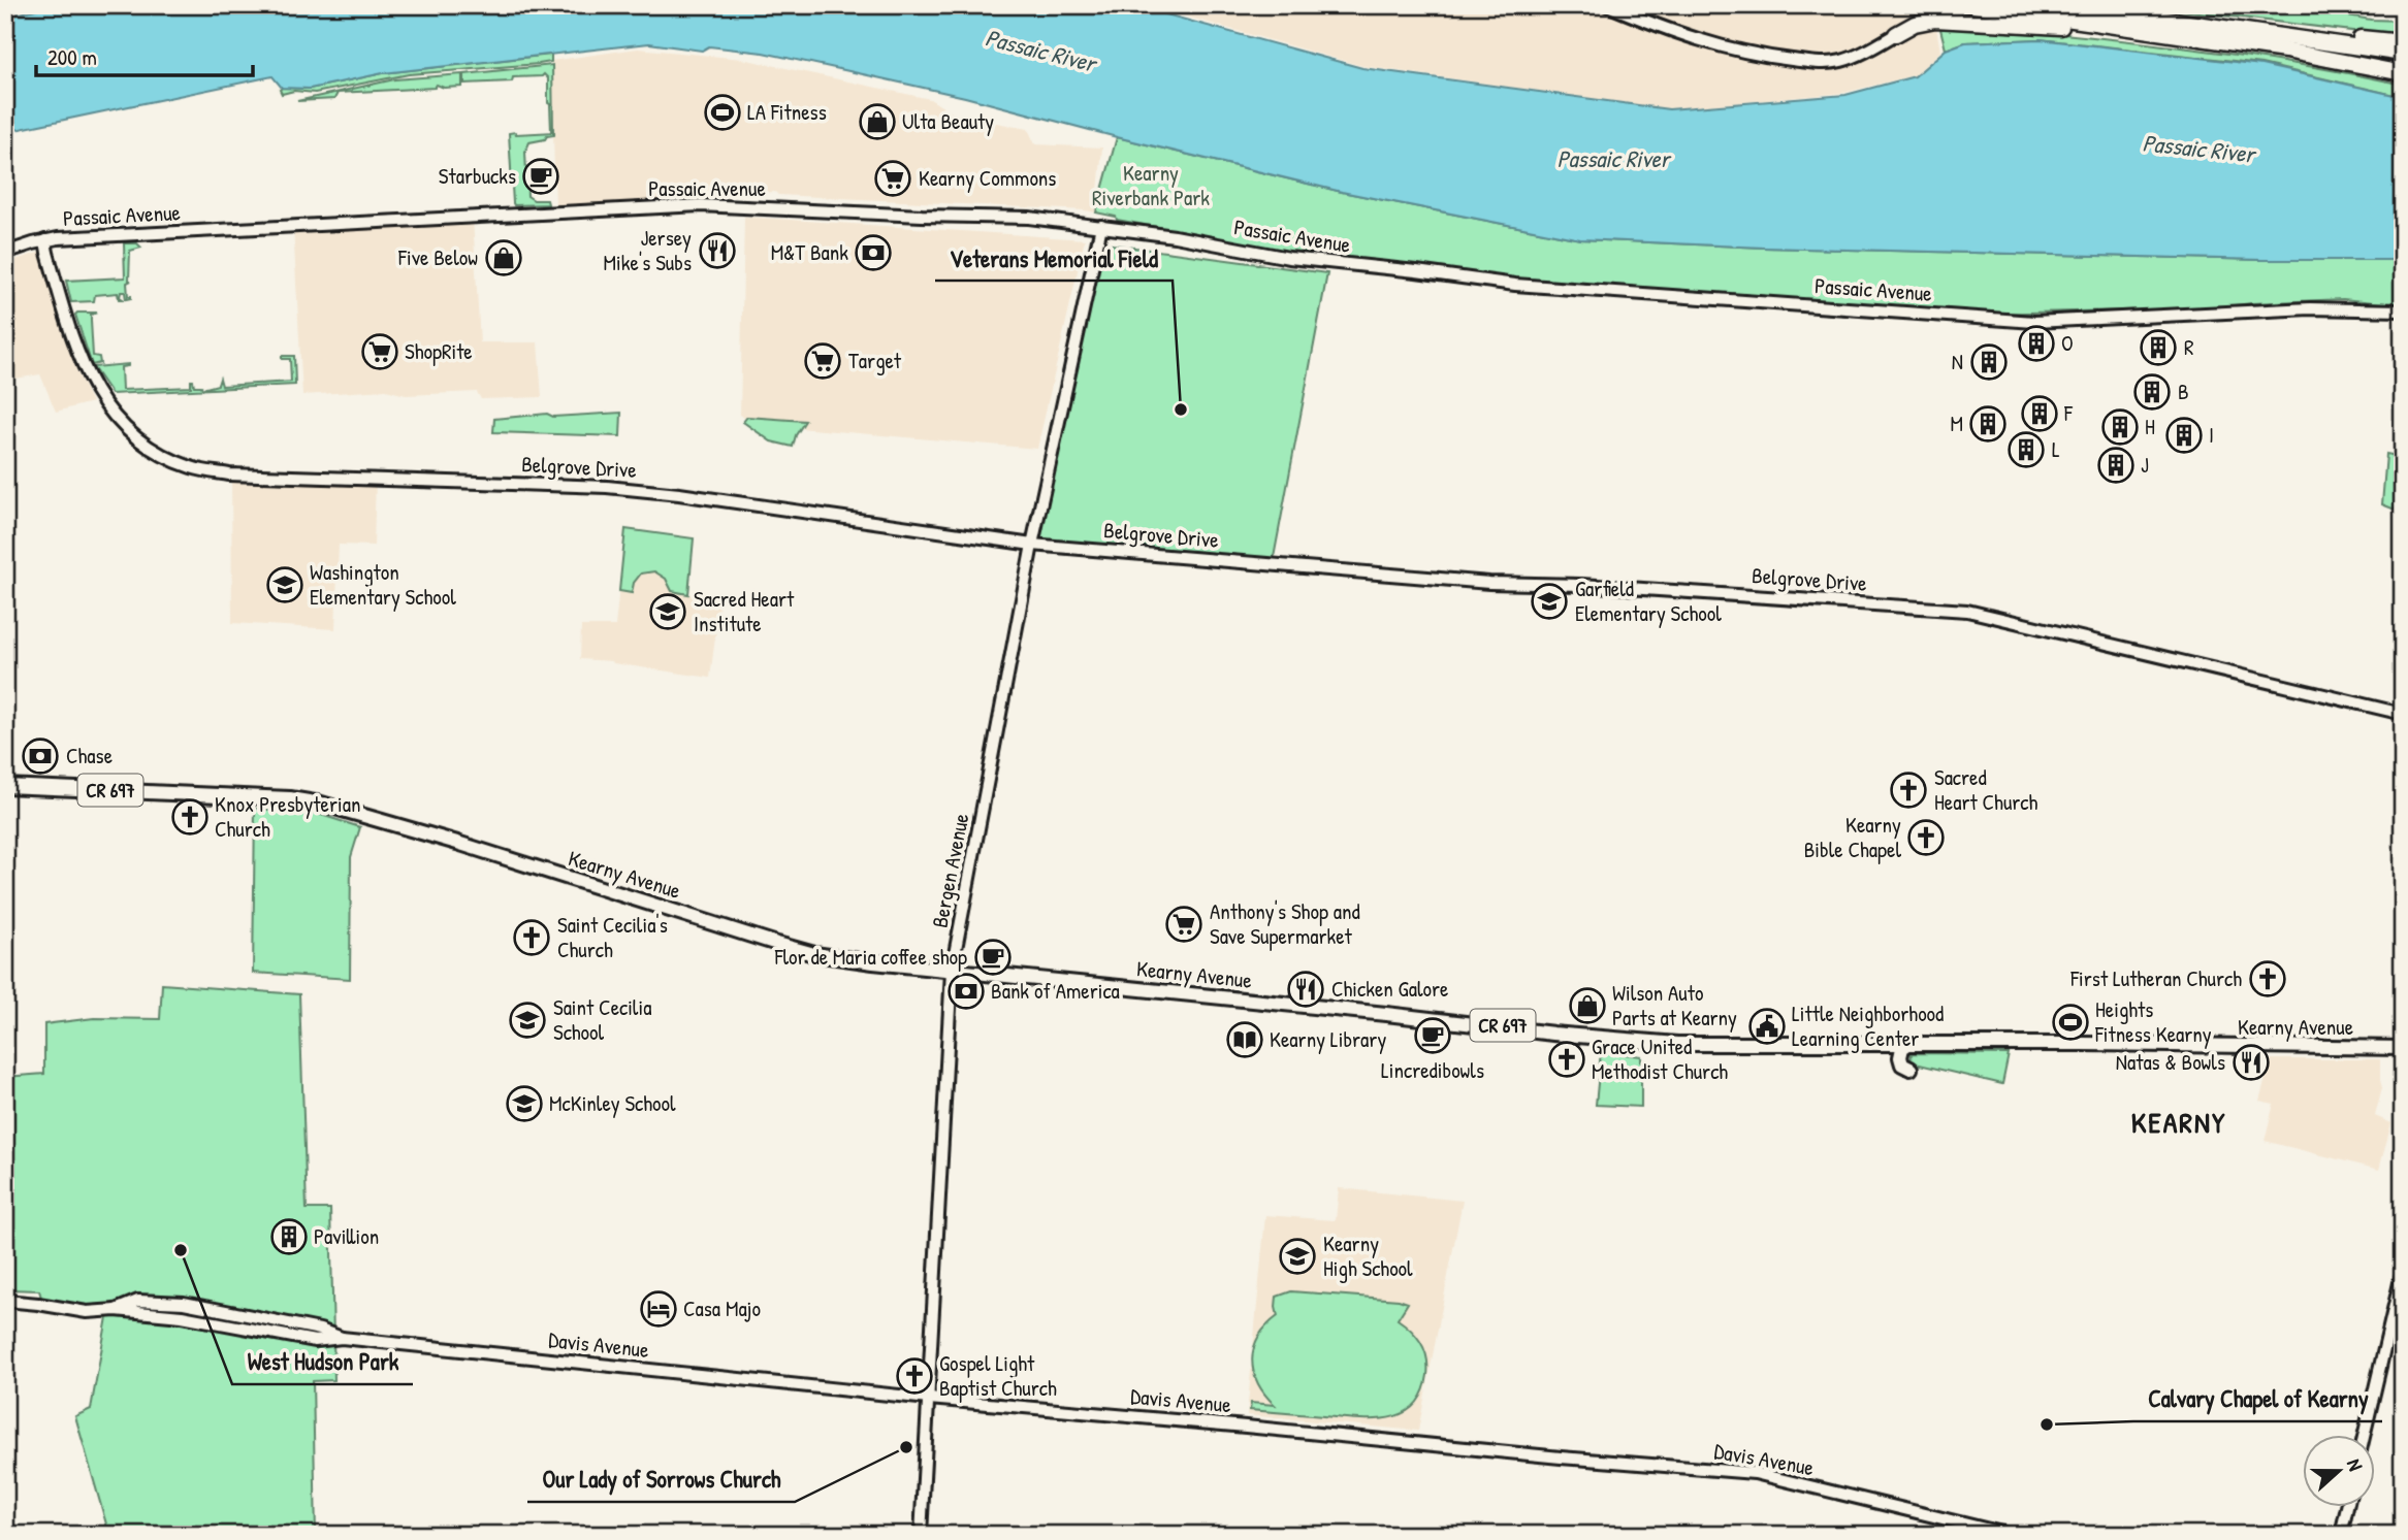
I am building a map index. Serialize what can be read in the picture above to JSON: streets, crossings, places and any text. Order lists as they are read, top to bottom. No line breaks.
{"streets":{"main road":["CR 697","Kearny Avenue"],"street":["Passaic Avenue","Belgrove Drive","Bergen Avenue","Davis Avenue"]},"crossings":[["Passaic Avenue","Belgrove Drive"],["Passaic Avenue","Bergen Avenue"],["Belgrove Drive","Bergen Avenue"],["Bergen Avenue","Kearny Avenue"],["Bergen Avenue","Davis Avenue"]],"districts":["KEARNY"],"water":["Passaic River"],"parks":["Kearny Riverbank Park"],"places":{"sports":["LA Fitness","Heights Fitness Kearny"],"shop":["Ulta Beauty","Five Below","Wilson Auto Parts at Kearny"],"cafe":["Starbucks","Flor de Maria coffee shop","Lincredibowls"],"supermarket":["Kearny Commons","ShopRite","Target","Anthony's Shop and Save Supermarket"],"restaurant":["Jersey Mike's Subs","Chicken Galore","Natas & Bowls"],"bank":["M&T Bank","Chase","Bank of America"],"building":["O","R","N","B","F","M","H","I","L","J","Pavillion"],"other":["Veterans Memorial Field","West Hudson Park","Calvary Chapel of Kearny","Our Lady of Sorrows Church"],"school or university":["Washington Elementary School","Garfield Elementary School","Sacred Heart Institute","Saint Cecilia School","McKinley School","Kearny High School"],"church":["Sacred Heart Church","Knox Presbyterian Church","Kearny Bible Chapel","Saint Cecilia's Church","First Lutheran Church","Grace United Methodist Church","Gospel Light Baptist Church"],"public building":["Little Neighborhood Learning Center"],"library":["Kearny Library"],"hotel":["Casa Majo"]},"scale_bar":"200 m","north":"right"}
